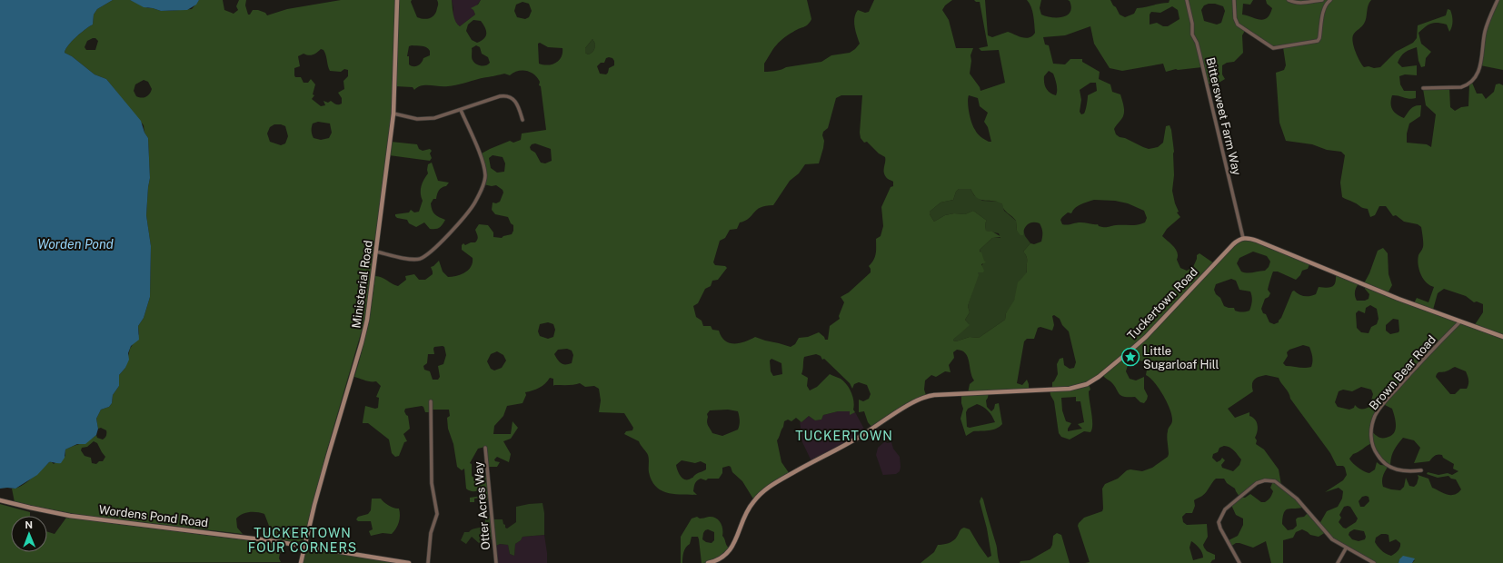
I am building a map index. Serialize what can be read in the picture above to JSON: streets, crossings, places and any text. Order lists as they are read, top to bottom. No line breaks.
{"streets":{"street":["Bittersweet Farm Way","Ministerial Road","Tuckertown Road","Brown Bear Road","Otter Acres Way","Wordens Pond Road"]},"crossings":[["Bittersweet Farm Way","Tuckertown Road"],["Ministerial Road","Wordens Pond Road"]],"districts":["TUCKERTOWN","TUCKERTOWN FOUR CORNERS"],"water":["Worden Pond"],"places":{"place":["Little Sugarloaf Hill"]},"north":"top"}
